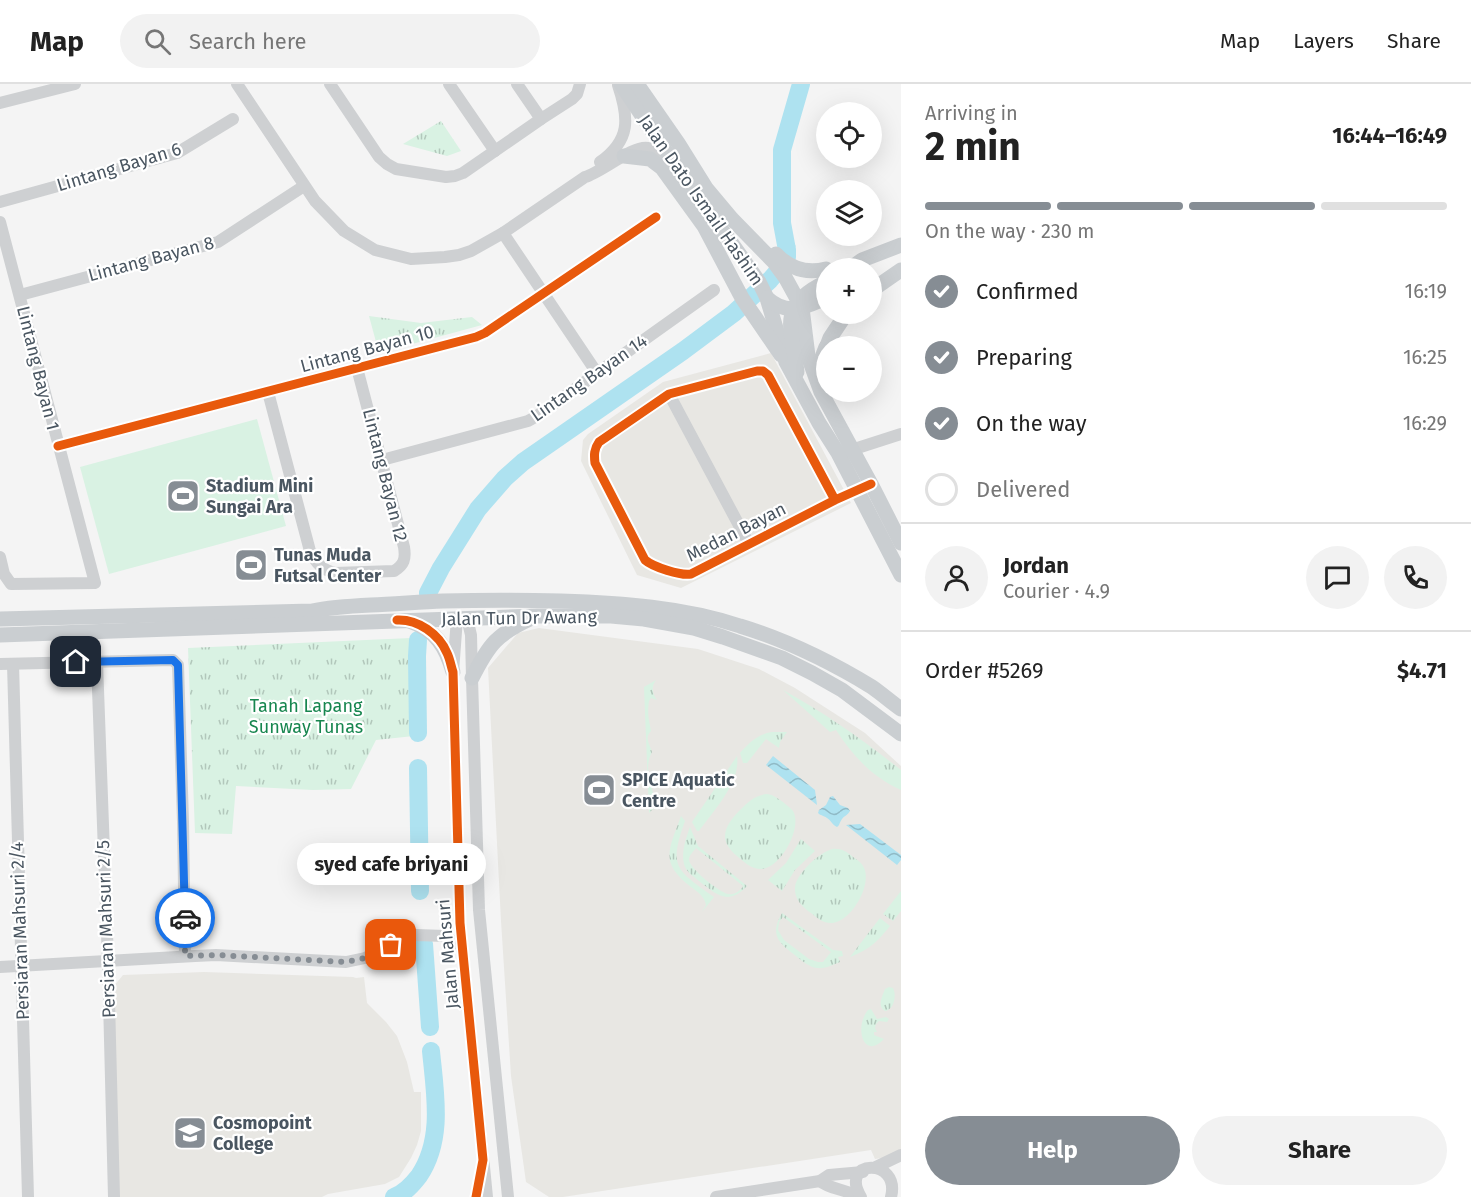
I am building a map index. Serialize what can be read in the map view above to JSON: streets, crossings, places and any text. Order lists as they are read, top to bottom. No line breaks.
{"streets":{"main road":["Jalan Dato Ismail Hashim","Jalan Tun Dr Awang"],"street":["Lintang Bayan 6","Lintang Bayan 8","Lintang Bayan 10","Lintang Bayan 1","Lintang Bayan 14","Lintang Bayan 12","Medan Bayan","Persiaran Mahsuri 2/5","Persiaran Mahsuri 2/4","Jalan Mahsuri"]},"crossings":[["Jalan Dato Ismail Hashim","Medan Bayan"],["Lintang Bayan 8","Lintang Bayan 1"],["Lintang Bayan 10","Lintang Bayan 1"],["Lintang Bayan 10","Lintang Bayan 12"],["Lintang Bayan 14","Lintang Bayan 12"],["Jalan Tun Dr Awang","Jalan Mahsuri"]],"parks":["Tanah Lapang Sunway Tunas"],"places":{"sports":["Stadium Mini Sungai Ara","Tunas Muda Futsal Center","SPICE Aquatic Centre"],"other":["syed cafe briyani"],"school or university":["Cosmopoint College"]},"page":{"header":"Map","search":"Search here","nav":["Map","Layers","Share"],"heading":["2 min","Arriving in","16:44–16:49"],"panel":["Jordan","Courier · 4.9","Order #5269","$4.71"],"map_buttons":["+","−"],"bar":"On the way · 230 m","list":[["Confirmed","16:19"],["Preparing","16:25"],["On the way","16:29"],"Delivered"],"bubble":"syed cafe briyani","buttons":["Help","Share"]}}
